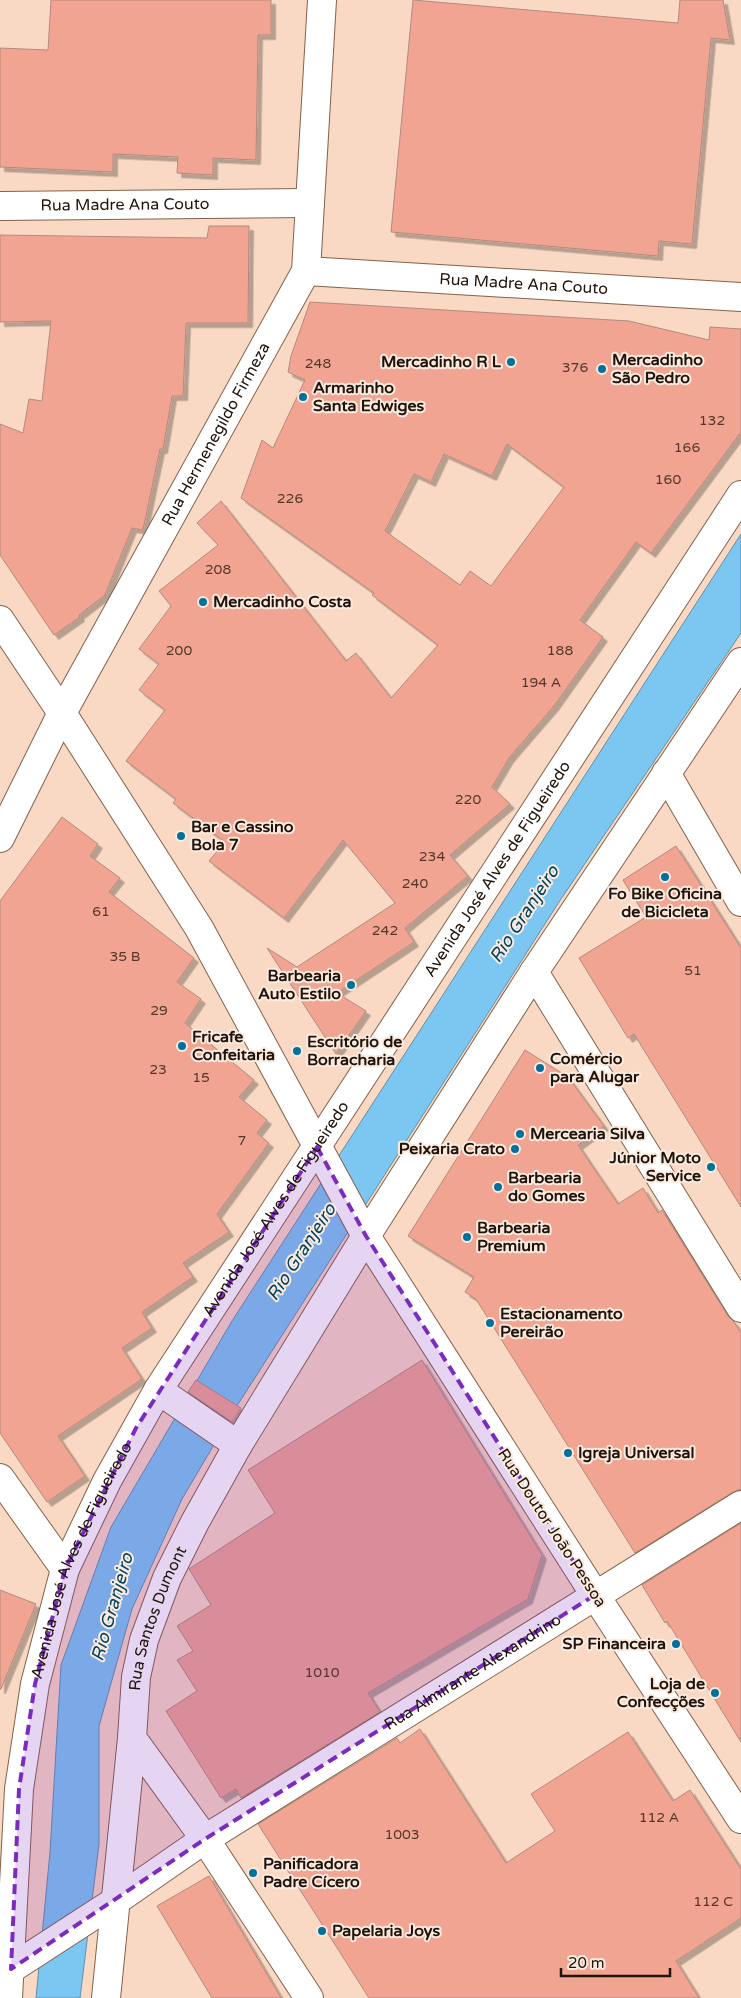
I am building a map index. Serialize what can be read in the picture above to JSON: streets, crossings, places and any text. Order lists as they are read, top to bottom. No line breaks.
{"streets":{"street":["Rua Madre Ana Couto","Rua Hermenegildo Firmeza","Avenida José Alves de Figueiredo","Rua Doutor João Pessoa","Rua Santos Dumont","Rua Almirante Alexandrino"]},"crossings":[["Rua Madre Ana Couto","Rua Hermenegildo Firmeza"],["Rua Hermenegildo Firmeza","Rua Doutor João Pessoa"],["Avenida José Alves de Figueiredo","Rua Doutor João Pessoa"],["Avenida José Alves de Figueiredo","Rua Almirante Alexandrino"],["Rua Doutor João Pessoa","Rua Santos Dumont"],["Rua Doutor João Pessoa","Rua Almirante Alexandrino"]],"water":["Rio Granjeiro"],"places":["Mercadinho R L","Mercadinho São Pedro","Armarinho Santa Edwiges","Mercadinho Costa","Bar e Cassino Bola 7","Fo Bike Oficina de Bicicleta","Barbearia Auto Estilo","Fricafe Confeitaria","Escritório de Borracharia","Comércio para Alugar","Mercearia Silva","Peixaria Crato","Júnior Moto Service","Barbearia do Gomes","Barbearia Premium","Estacionamento Pereirão","Igreja Universal","SP Financeira","Loja de Confecções","Panificadora Padre Cícero","Papelaria Joys"],"house_numbers":["248","376","132","166","160","226","208","200","188","194 A","220","234","240","61","242","35 B","51","29","23","15","7","1010","112 A","1003","112 C"],"scale_bar":"20 m"}
